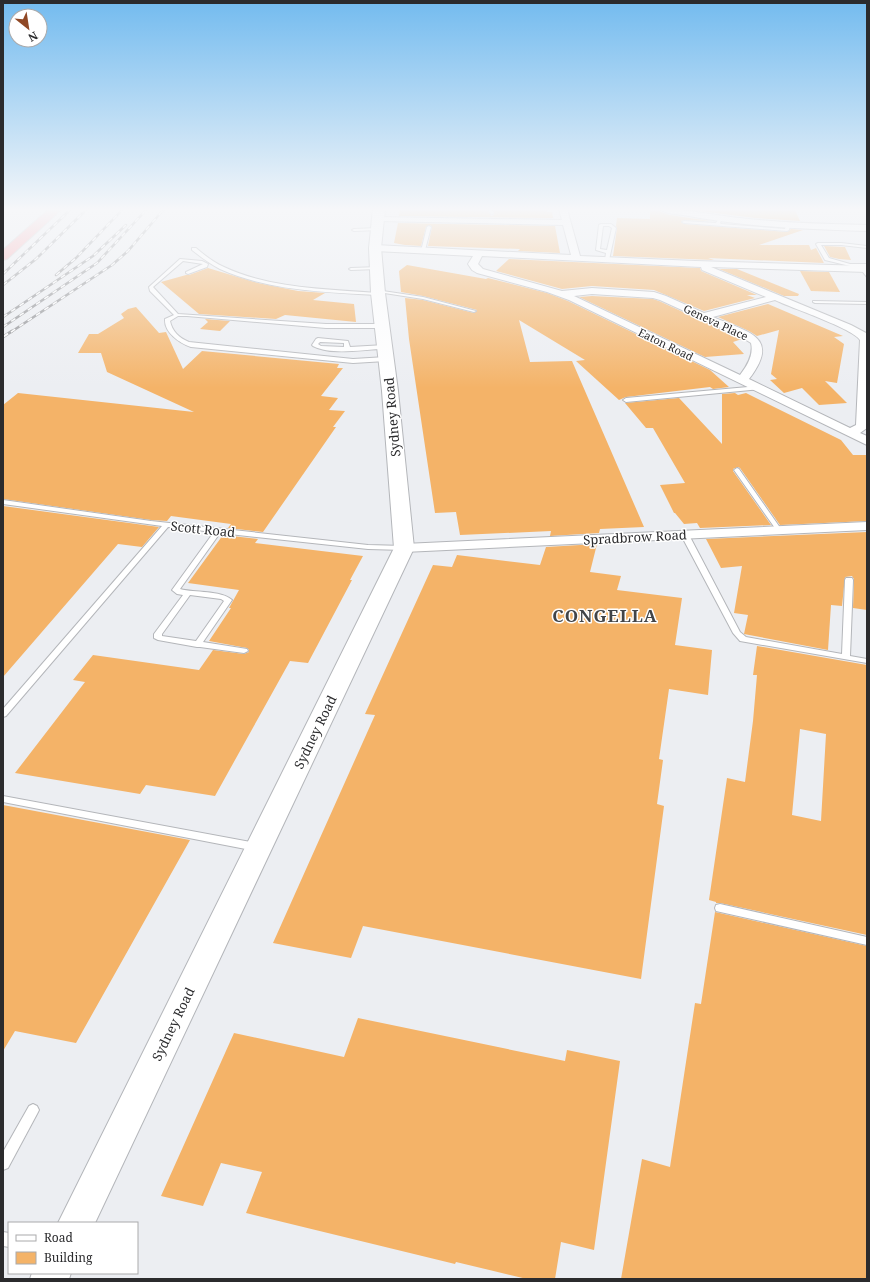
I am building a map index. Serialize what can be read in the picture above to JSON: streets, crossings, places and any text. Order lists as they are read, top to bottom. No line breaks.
{"streets":{"main road":["Sydney Road"],"street":["Geneva Place","Eaton Road","Spradbrow Road"],"lane":["Scott Road"]},"crossings":[["Geneva Place","Eaton Road"],["Sydney Road","Scott Road"],["Sydney Road","Spradbrow Road"],["Scott Road","Spradbrow Road"]],"districts":["CONGELLA"],"legend":["Road","Building"],"north":"bottom right"}
